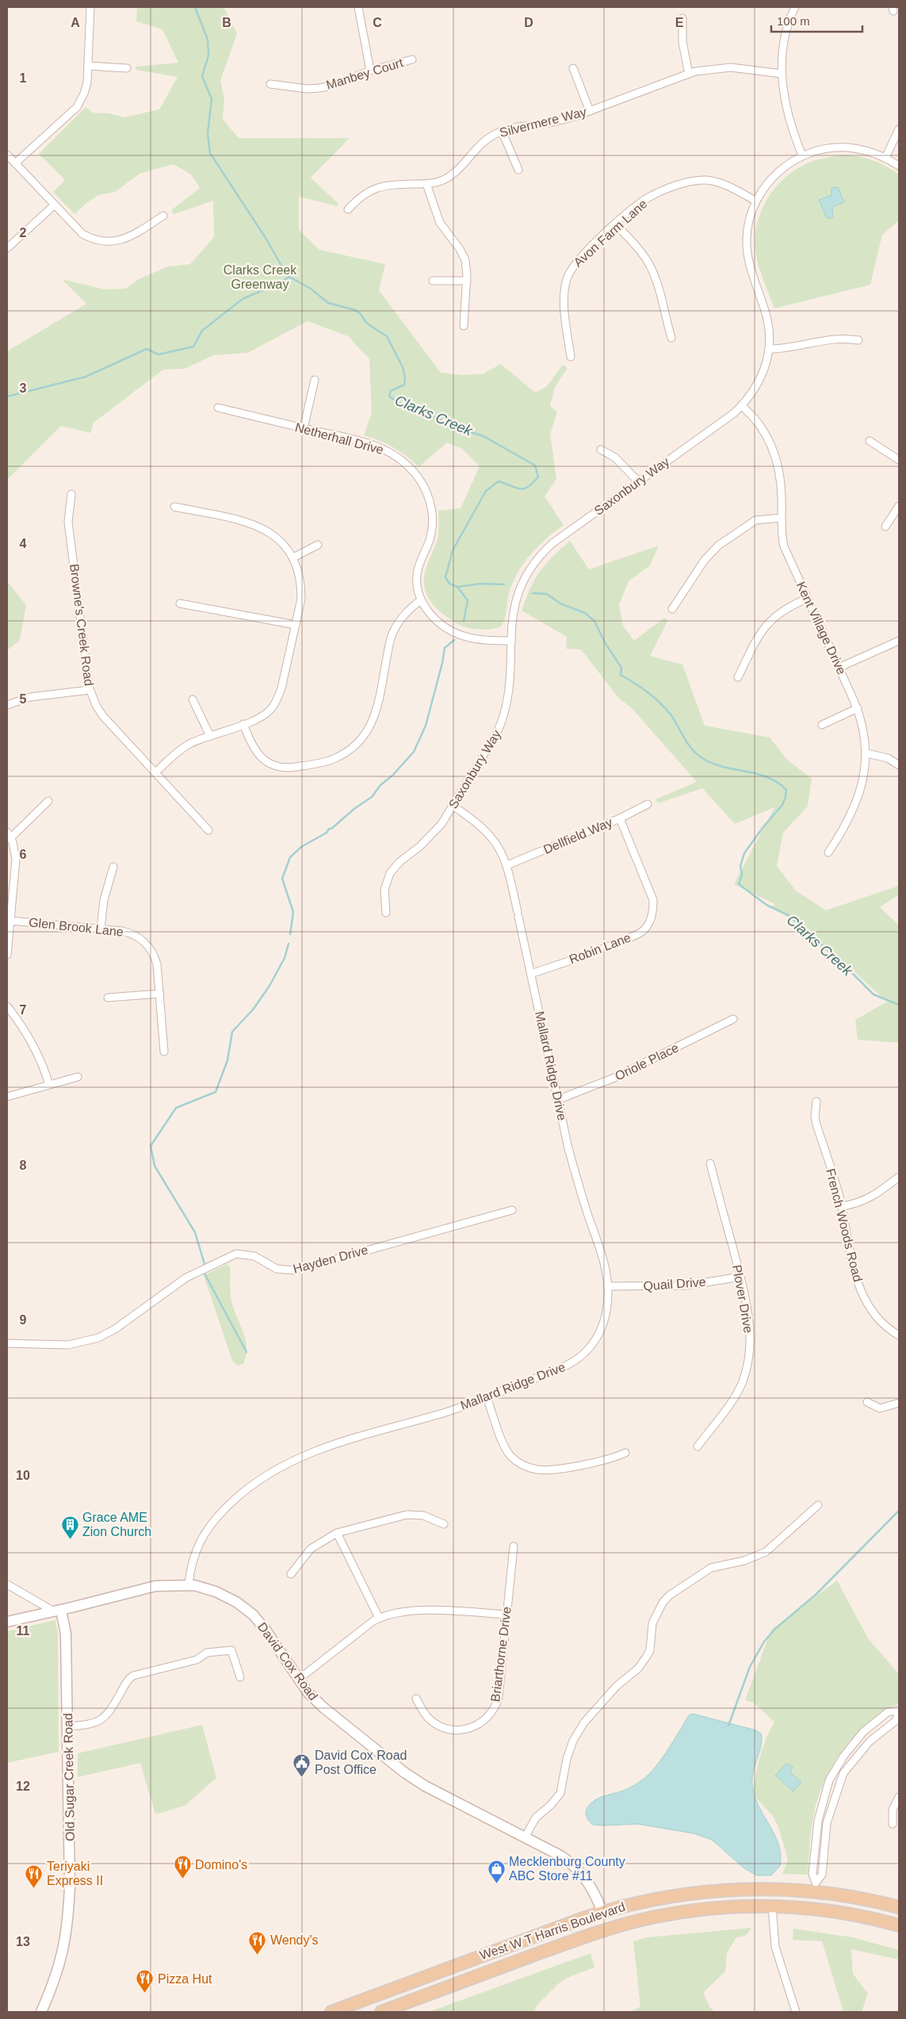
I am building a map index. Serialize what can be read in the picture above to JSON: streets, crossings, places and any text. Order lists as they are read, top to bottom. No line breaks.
{"streets":{"main road":["David Cox Road","Old Sugar Creek Road","West W T Harris Boulevard"],"street":["Manbey Court","Silvermere Way","Avon Farm Lane","Netherhall Drive","Saxonbury Way","Browne's Creek Road","Kent Village Drive","Dellfield Way","Glen Brook Lane","Robin Lane","Oriole Place","Mallard Ridge Drive","French Woods Road","Hayden Drive","Quail Drive","Plover Drive","Briarthorne Drive"]},"crossings":[["Avon Farm Lane","Saxonbury Way"],["Saxonbury Way","Kent Village Drive"],["Saxonbury Way","Mallard Ridge Drive"],["Dellfield Way","Robin Lane"],["Dellfield Way","Mallard Ridge Drive"],["Robin Lane","Mallard Ridge Drive"],["Oriole Place","Mallard Ridge Drive"],["Mallard Ridge Drive","Quail Drive"],["Mallard Ridge Drive","David Cox Road"],["Quail Drive","Plover Drive"],["David Cox Road","Old Sugar Creek Road"],["David Cox Road","West W T Harris Boulevard"]],"water":["Clarks Creek"],"parks":["Clarks Creek Greenway"],"places":{"building":["Grace AME Zion Church"],"public building":["David Cox Road Post Office"],"restaurant":["Domino's","Teriyaki Express II","Wendy's","Pizza Hut"],"shop":["Mecklenburg County ABC Store #11"]},"scale_bar":"100 m","grid":{"columns":["A","B","C","D","E"],"rows":["1","2","3","4","5","6","7","8","9","10","11","12","13"]}}
